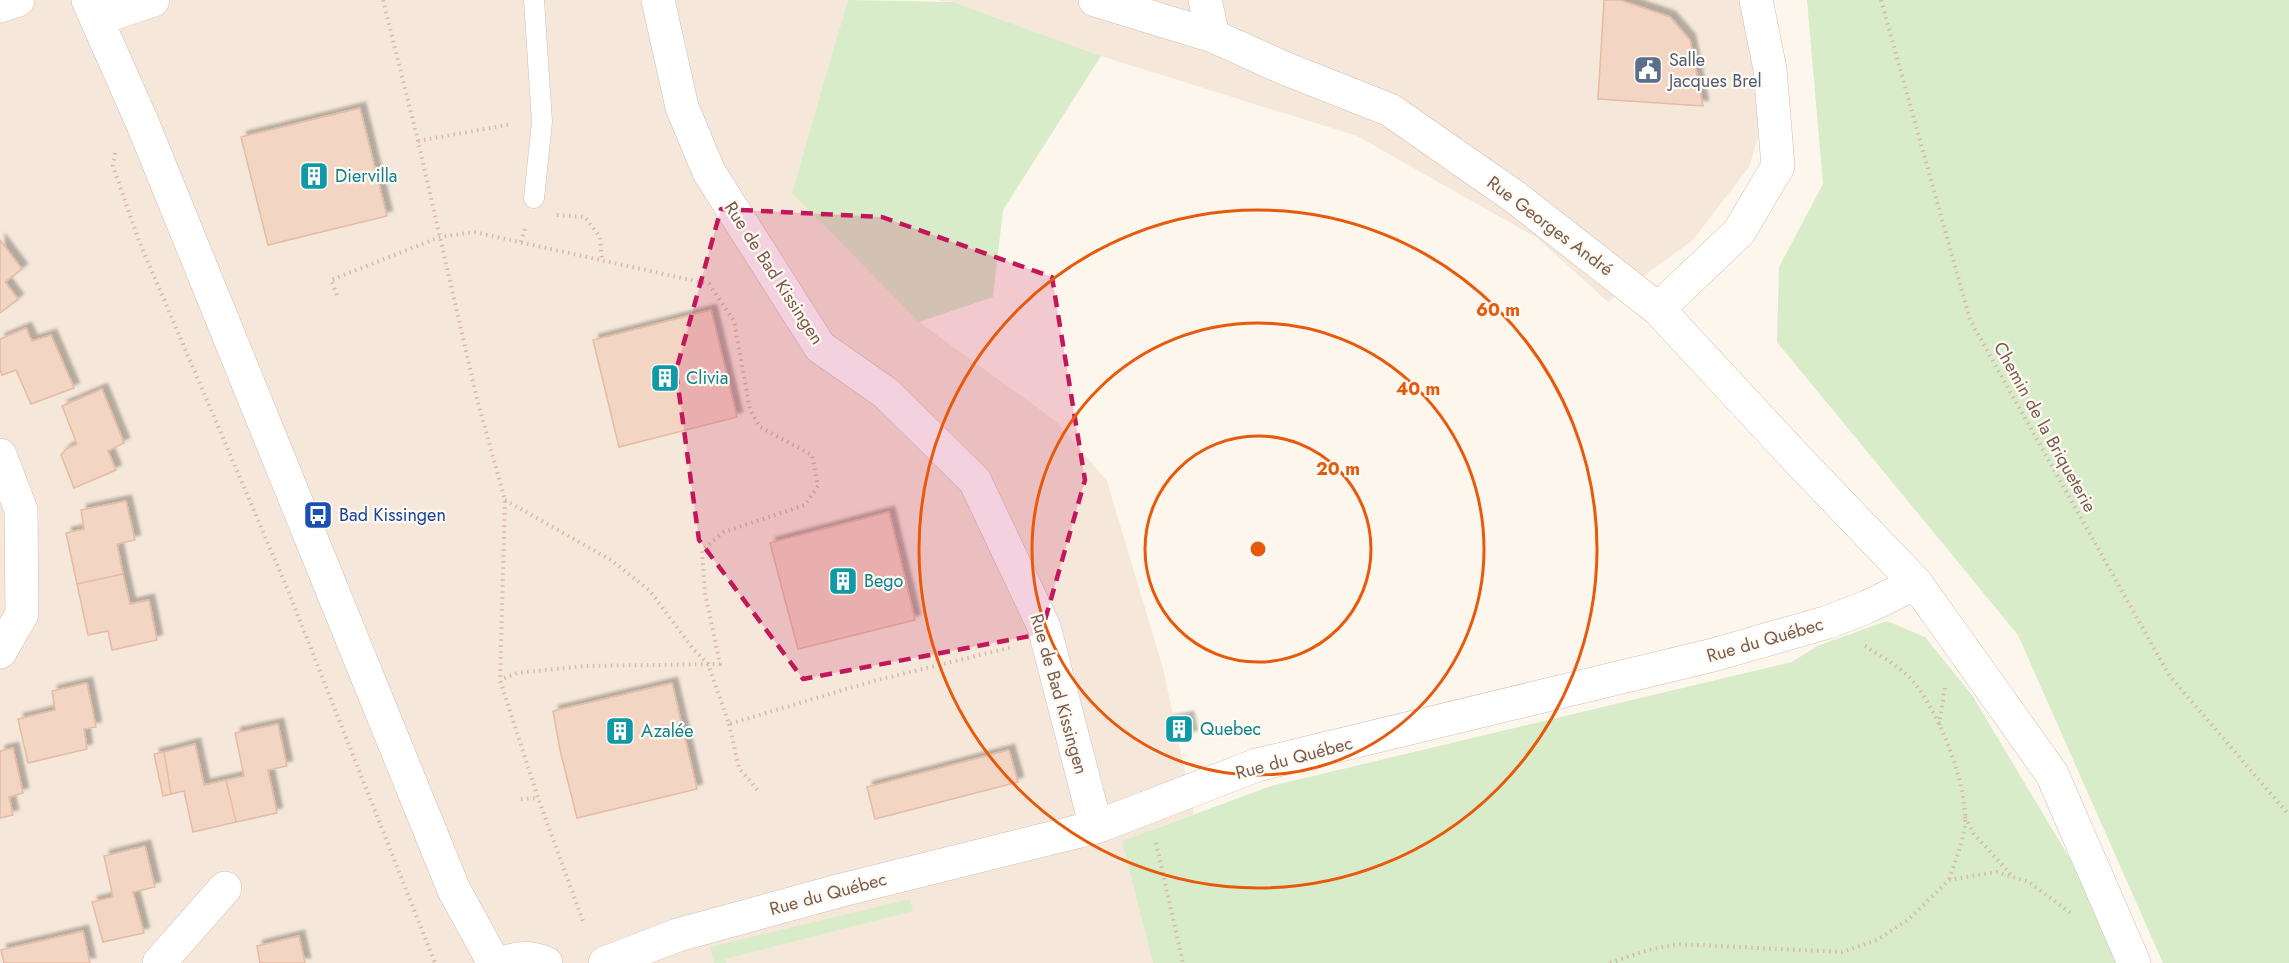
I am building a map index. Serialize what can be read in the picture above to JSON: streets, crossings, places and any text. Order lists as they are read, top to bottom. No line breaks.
{"streets":{"street":["Rue Georges André","Rue de Bad Kissingen","Rue du Québec"],"path":["Chemin de la Briqueterie"]},"crossings":[["Rue Georges André","Rue du Québec"],["Rue de Bad Kissingen","Rue du Québec"]],"places":{"public building":["Salle Jacques Brel"],"building":["Diervilla","Clivia","Bego","Quebec","Azalée"],"bus stop":["Bad Kissingen"]},"rings":["60 m","40 m","20 m"]}
